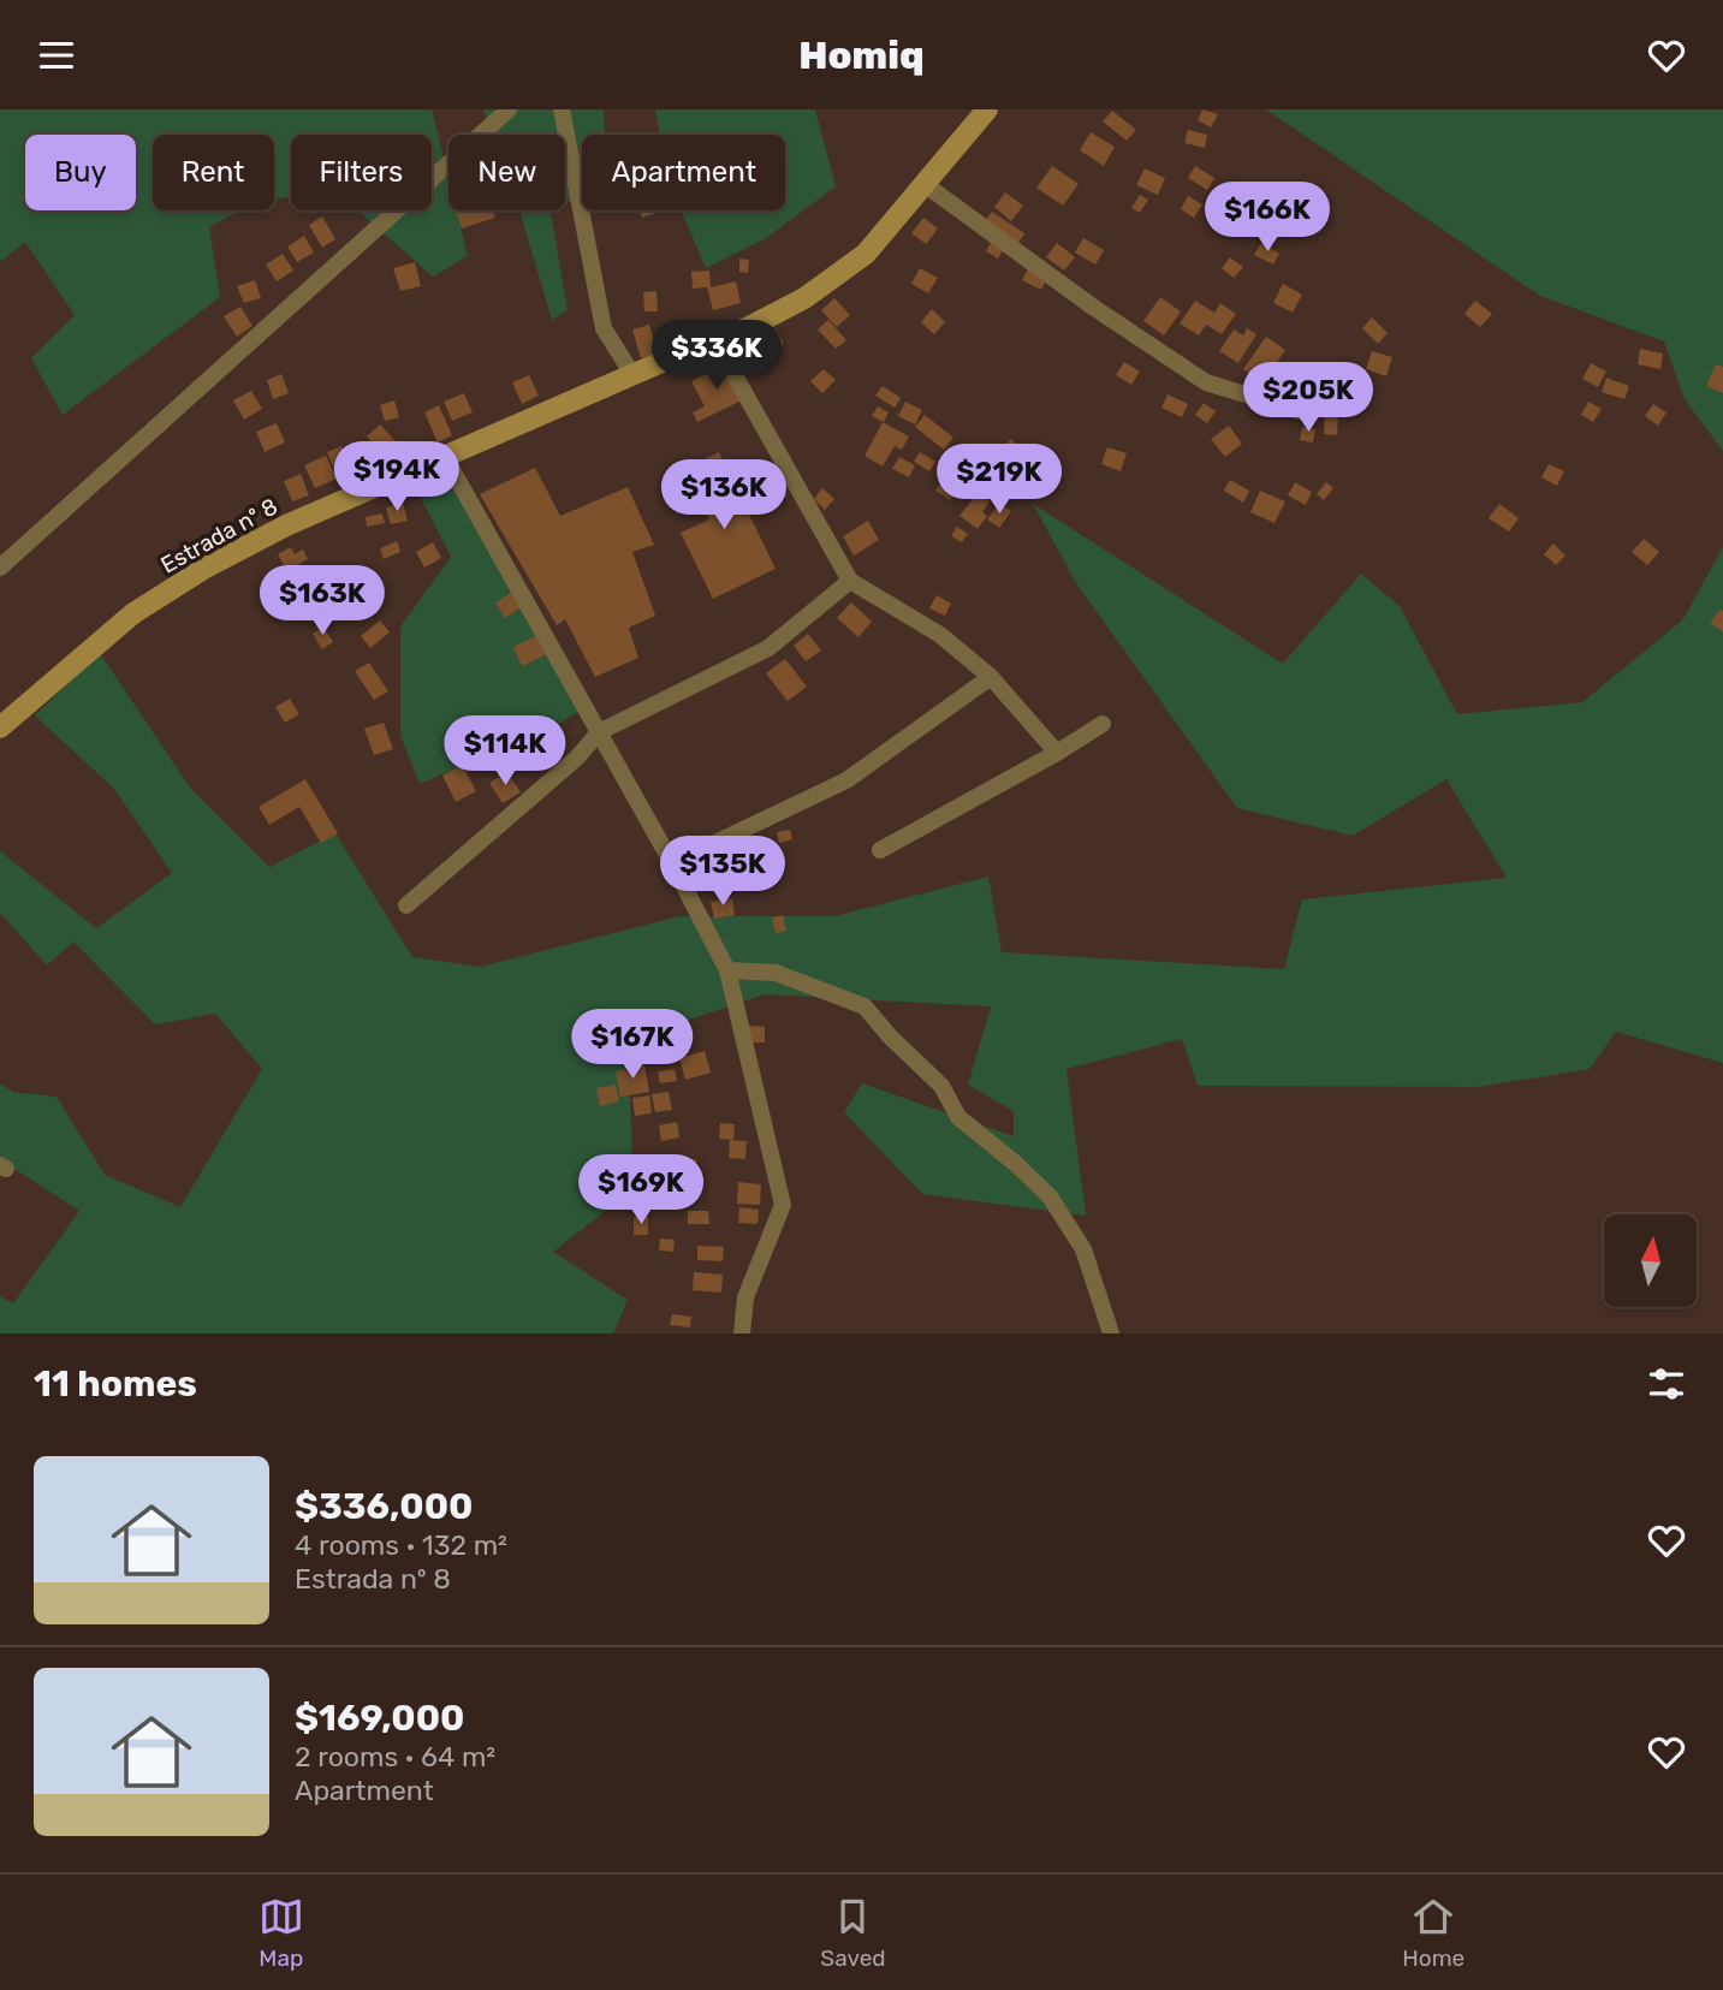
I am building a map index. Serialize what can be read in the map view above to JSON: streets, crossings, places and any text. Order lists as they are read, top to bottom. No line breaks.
{"streets":{"main road":["Estrada nº 8"]},"north":"top","page":{"header":"Homiq","chip":["Buy","Rent","Filters","New","Apartment"],"price":["$166K","$336K","$205K","$194K","$219K","$136K","$163K","$114K","$135K","$167K","$169K"],"heading":"11 homes","list":[{"name":"$336,000","note":"4 rooms · 132 m² · Estrada nº 8"},{"name":"$169,000","note":"2 rooms · 64 m² · Apartment"}],"tabs":["Map","Saved","Home"]}}
